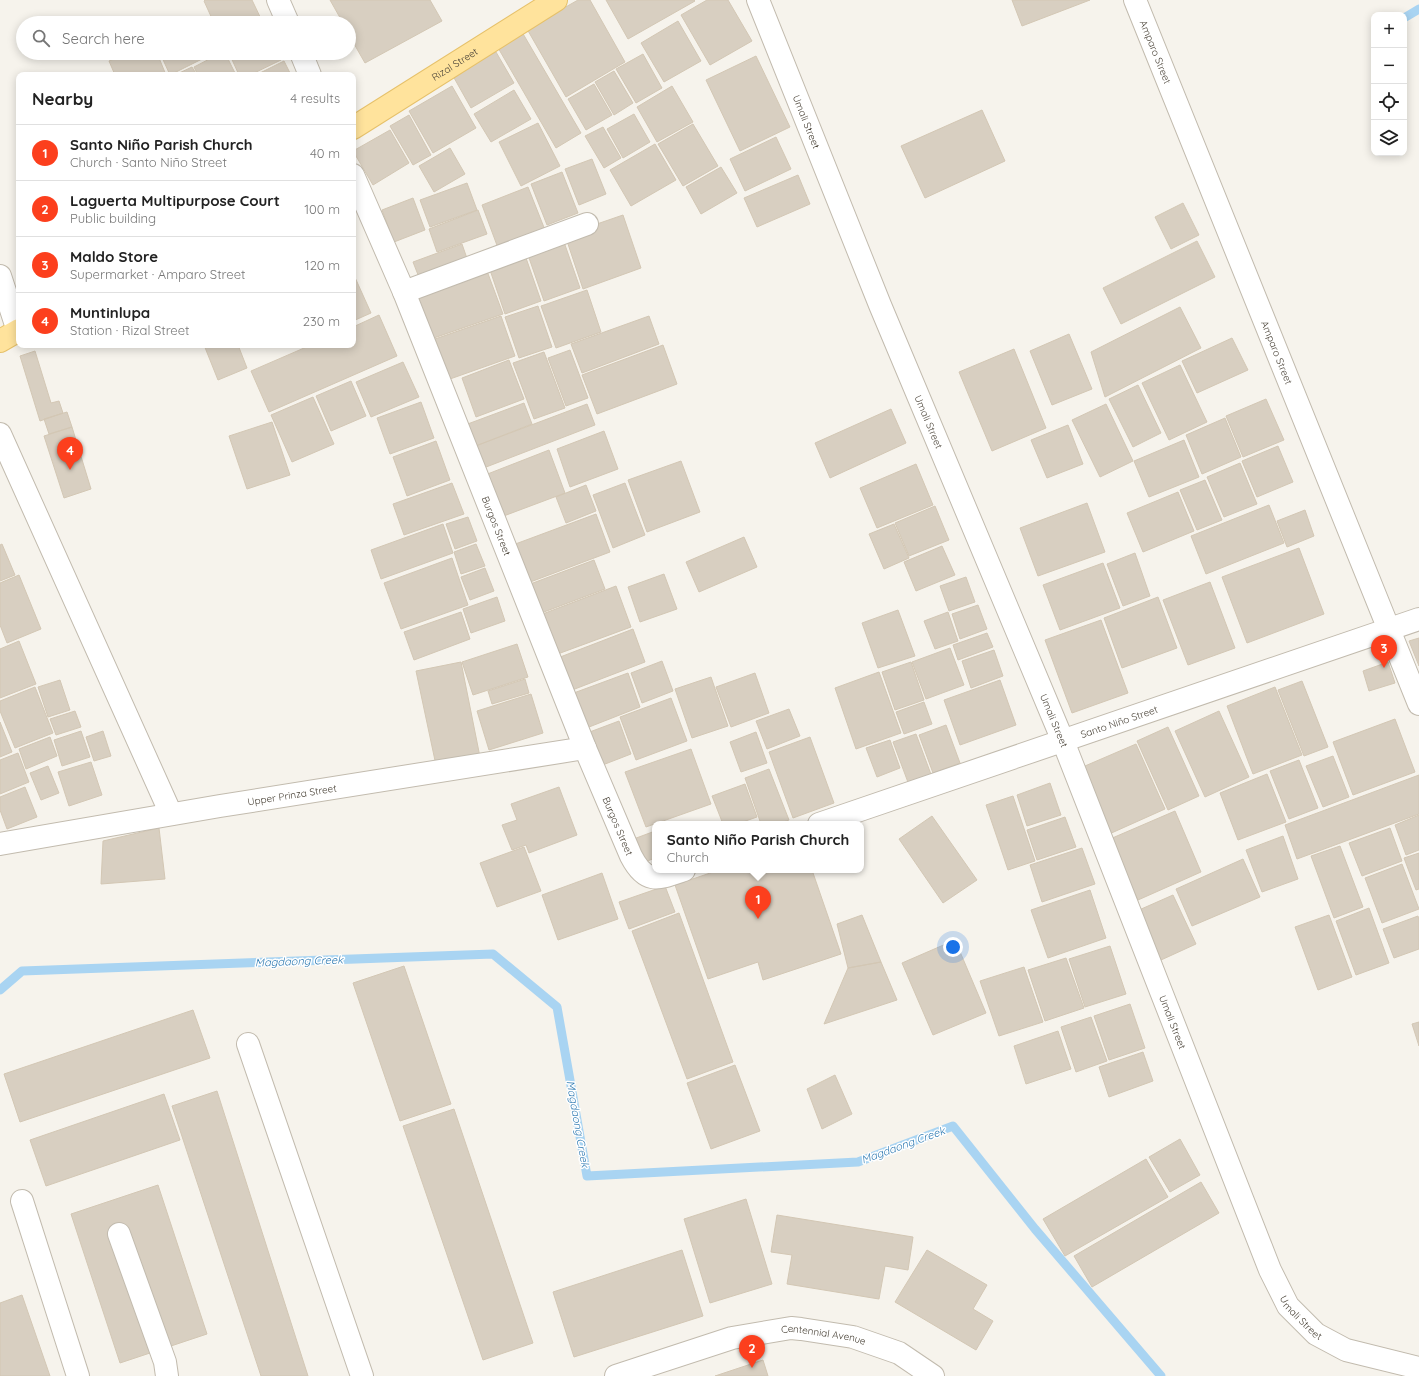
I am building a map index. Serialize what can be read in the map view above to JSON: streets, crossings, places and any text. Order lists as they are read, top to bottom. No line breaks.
{"streets":{"main road":["Rizal Street"],"street":["Amparo Street","Umali Street","Burgos Street","Santo Niño Street","Upper Prinza Street","Centennial Avenue"]},"crossings":[["Amparo Street","Santo Niño Street"],["Umali Street","Santo Niño Street"],["Burgos Street","Upper Prinza Street"]],"water":["Magdaong Creek"],"page":{"map_buttons":["+","−"],"search":"Search here","heading":["Nearby","4 results"],"list":[{"mark":"1","name":"Santo Niño Parish Church","note":"Church · Santo Niño Street","value":"40 m"},{"mark":"2","name":"Laguerta Multipurpose Court","note":"Public building","value":"100 m"},{"mark":"3","name":"Maldo Store","note":"Supermarket · Amparo Street","value":"120 m"},{"mark":"4","name":"Muntinlupa","note":"Station · Rizal Street","value":"230 m"}],"pins":["4","3","1","2"],"popup":["Santo Niño Parish Church","Church"]}}
